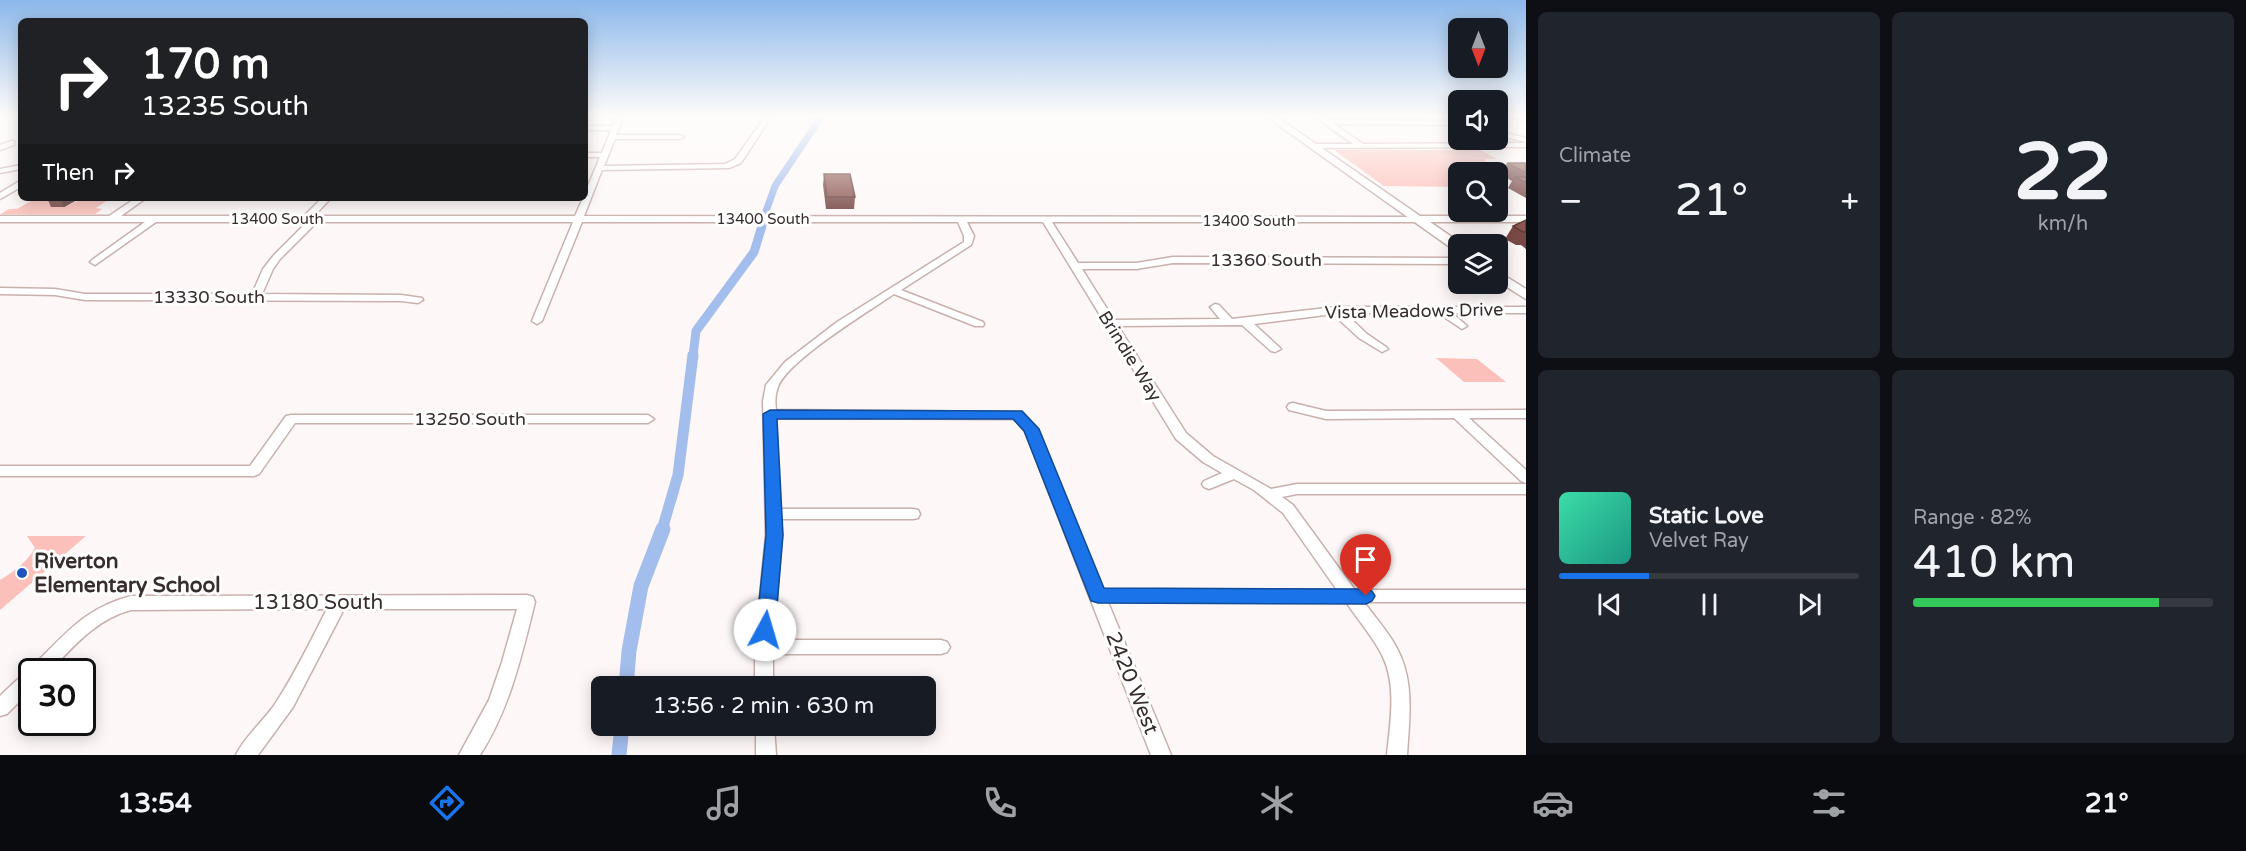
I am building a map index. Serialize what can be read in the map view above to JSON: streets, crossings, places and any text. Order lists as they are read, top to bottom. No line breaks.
{"streets":{"main road":["13400 South"],"street":["13360 South","13330 South","Vista Meadows Drive","Brindie Way","13250 South","13180 South","2420 West"]},"crossings":[["13400 South","Brindie Way"],["13360 South","Brindie Way"],["Vista Meadows Drive","Brindie Way"]],"places":["Riverton Elementary School"],"north":"bottom","page":{"tile":["Climate",["22","km/h"],["Range · 82%","410 km"]],"turn":["170 m","13235 South"],"then":"Then","heat":["−","21°","+"],"song":["Static Love","Velvet Ray"],"limit":"30","trip":"13:56 · 2 min · 630 m","tabs":["13:54","21°"]}}
